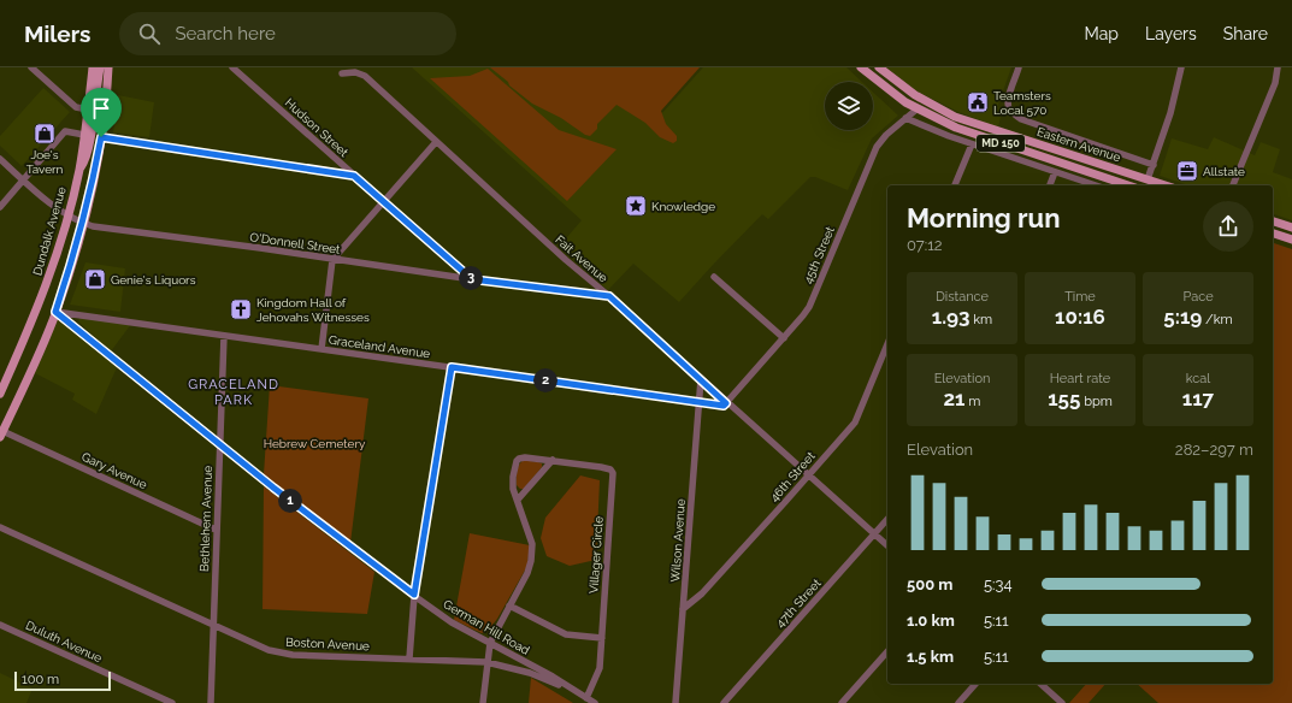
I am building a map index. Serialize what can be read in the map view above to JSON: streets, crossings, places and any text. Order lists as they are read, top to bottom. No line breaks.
{"streets":{"main road":["MD 150","Eastern Avenue","Dundalk Avenue"],"street":["Hudson Street","O'Donnell Street","45th Street","Fait Avenue","Graceland Avenue","Gary Avenue","46th Street","Bethlehem Avenue","Wilson Avenue","Villager Circle","47th Street","German Hill Road","Duluth Avenue","Boston Avenue"]},"crossings":[["Hudson Street","O'Donnell Street"],["Eastern Avenue","45th Street"],["Dundalk Avenue","O'Donnell Street"],["O'Donnell Street","Fait Avenue"],["45th Street","Fait Avenue"],["45th Street","Graceland Avenue"],["Fait Avenue","Graceland Avenue"],["Fait Avenue","46th Street"],["Fait Avenue","Wilson Avenue"],["Fait Avenue","47th Street"],["Graceland Avenue","Bethlehem Avenue"],["Graceland Avenue","Wilson Avenue"],["Graceland Avenue","German Hill Road"],["Gary Avenue","Bethlehem Avenue"],["46th Street","Wilson Avenue"],["Bethlehem Avenue","German Hill Road"],["Bethlehem Avenue","Boston Avenue"],["Villager Circle","German Hill Road"],["Villager Circle","Boston Avenue"],["German Hill Road","Boston Avenue"]],"districts":["GRACELAND PARK"],"parks":["Hebrew Cemetery"],"places":{"public building":["Teamsters Local 570"],"shop":["Joe's Tavern","Genie's Liquors"],"office":["Allstate"],"place":["Knowledge"],"church":["Kingdom Hall of Jehovahs Witnesses"]},"scale_bar":"100 m","page":{"header":"Milers","search":"Search here","nav":["Map","Layers","Share"],"heading":["Morning run","07:12"],"pins":["3","2","1"],"stats":[["Distance","1.93 km"],["Time","10:16"],["Pace","5:19 /km"],["Elevation","21 m"],["Heart rate","155 bpm"],["kcal","117"]],"chart":["Elevation","282–297 m"],"list":[{"name":"500 m","note":"5:34"},{"name":"1.0 km","note":"5:11"},{"name":"1.5 km","note":"5:11"}],"scale":"100 m"}}
